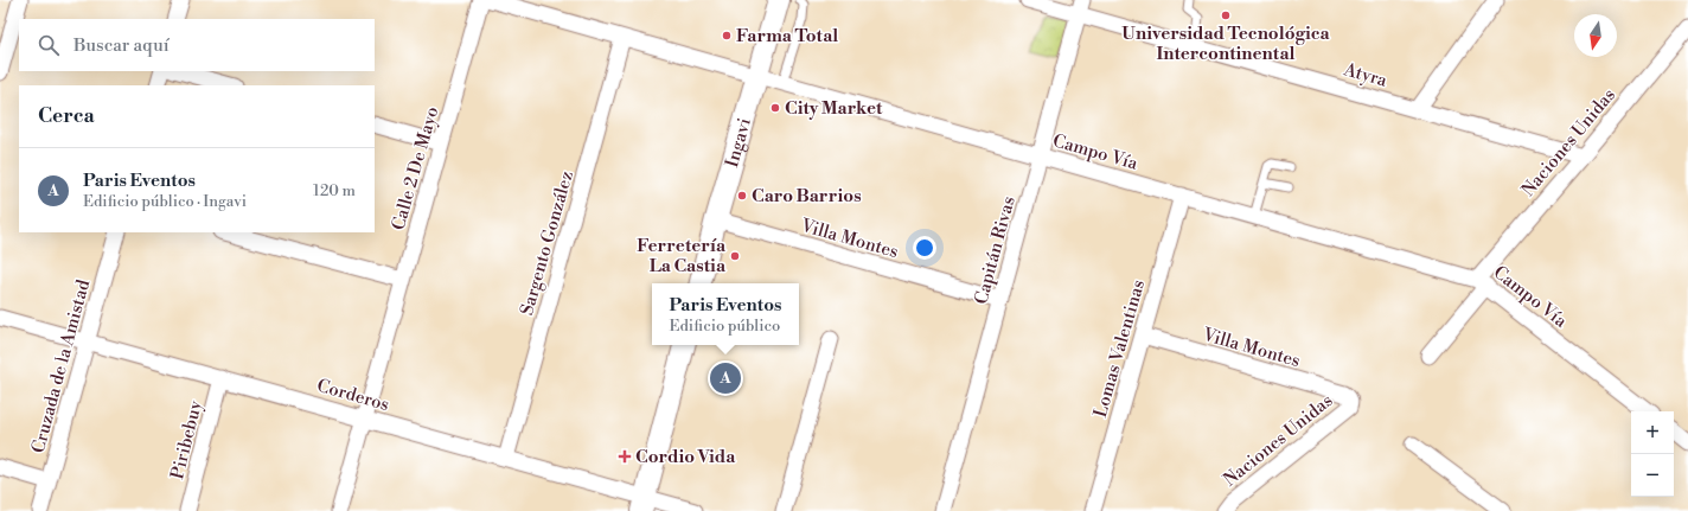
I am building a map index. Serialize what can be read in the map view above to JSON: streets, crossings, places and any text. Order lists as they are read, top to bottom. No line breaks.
{"streets":{"main road":["Ingavi"],"street":["Atyra","Naciones Unidas","Campo Vía","Calle 2 De Mayo","Villa Montes","Sargento González","Capitán Rivas","Lomas Valentinas","Cruzada de la Amistad","Corderos","Piribebuy"]},"crossings":[["Atyra","Naciones Unidas"],["Atyra","Capitán Rivas"],["Naciones Unidas","Campo Vía"],["Naciones Unidas","Villa Montes"],["Ingavi","Campo Vía"],["Ingavi","Villa Montes"],["Campo Vía","Sargento González"],["Campo Vía","Capitán Rivas"],["Campo Vía","Lomas Valentinas"],["Calle 2 De Mayo","Corderos"],["Villa Montes","Capitán Rivas"],["Villa Montes","Lomas Valentinas"],["Sargento González","Corderos"],["Cruzada de la Amistad","Corderos"],["Corderos","Piribebuy"]],"places":{"other":["Universidad Tecnológica Intercontinental","Farma Total","City Market","Caro Barrios","Ferretería La Castia"],"health":["Cordio Vida"]},"north":"bottom","page":{"search":"Buscar aquí","heading":"Cerca","list":[{"mark":"A","name":"Paris Eventos","note":"Edificio público · Ingavi","value":"120 m"}],"popup":["Paris Eventos","Edificio público"],"pins":"A","map_buttons":["+","−"]}}
